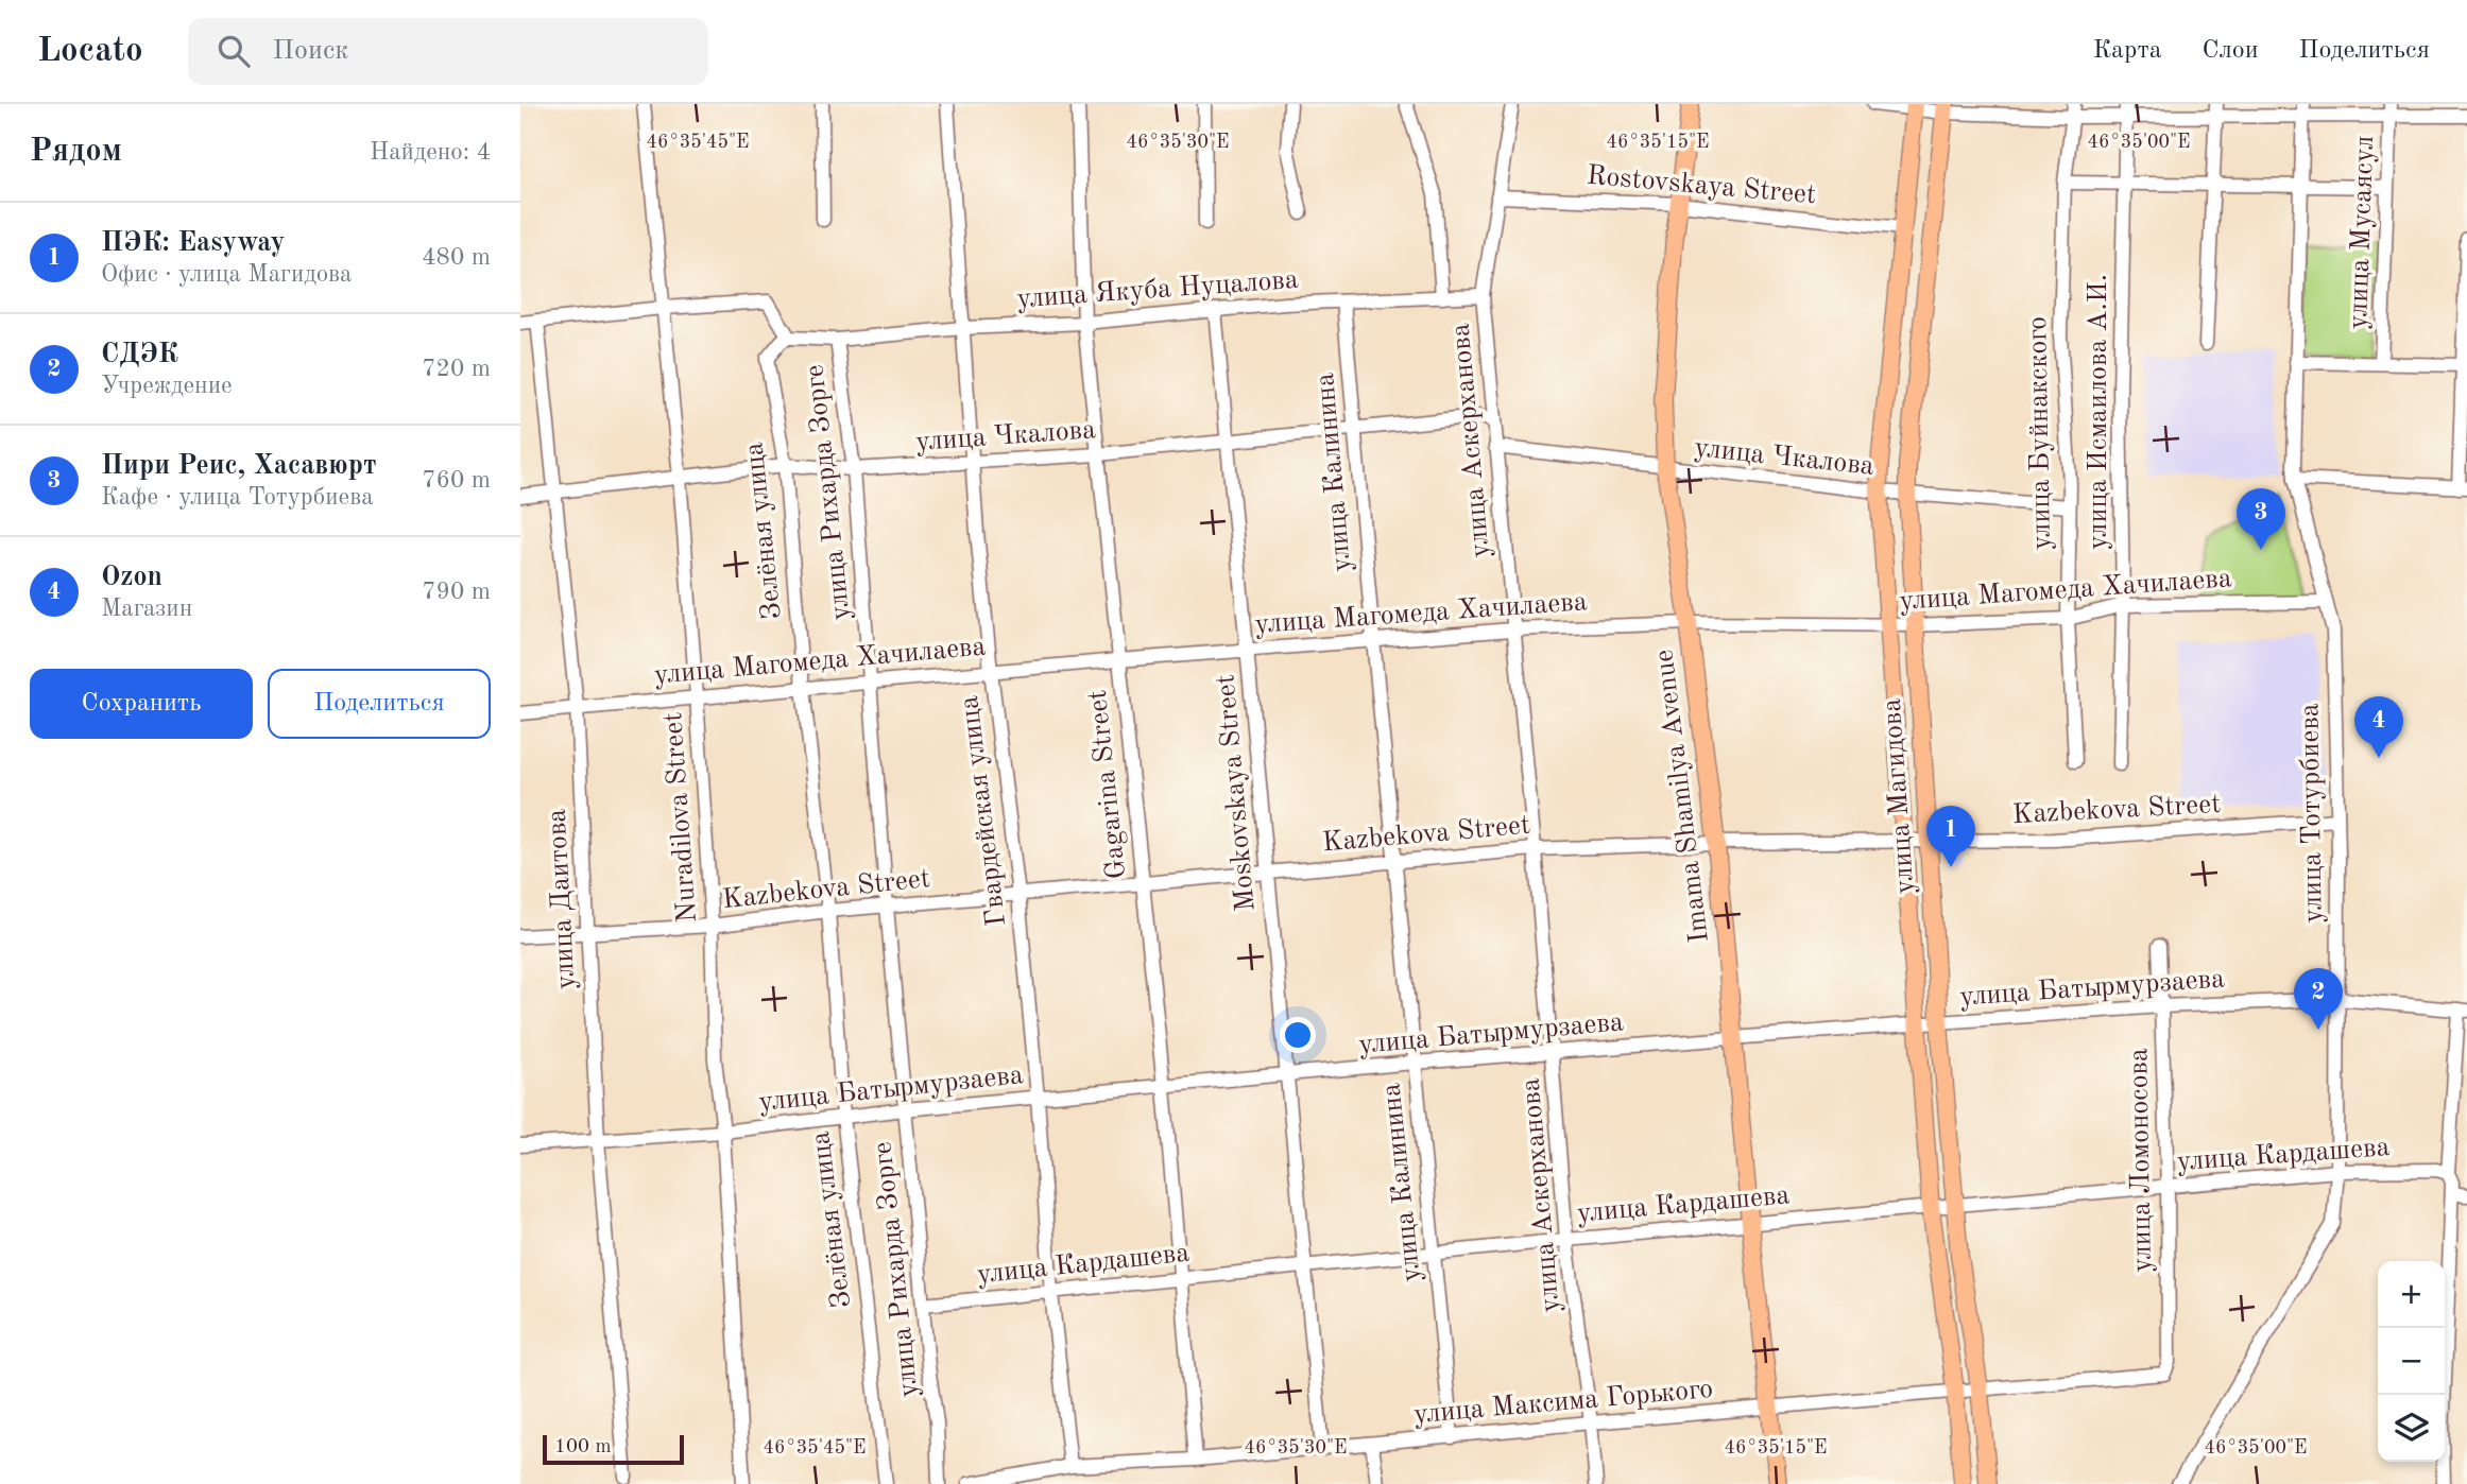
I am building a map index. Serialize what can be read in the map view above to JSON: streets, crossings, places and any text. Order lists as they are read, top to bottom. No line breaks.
{"streets":{"main road":["Imama Shamilya Avenue","улица Магидова"],"street":["Rostovskaya Street","улица Мусаясул","улица Якуба Нуцалова","улица Исмаилова А.И.","улица Буйнакского","улица Чкалова","улица Аскерханова","улица Калинина","улица Рихарда Зорге","Зелёная улица","улица Магомеда Хачилаева","Gagarina Street","Moskovskaya Street","Kazbekova Street","Гвардейская улица","улица Тотурбиева","Nuradilova Street","улица Даитова","улица Батырмурзаева","улица Кардашева","улица Ломоносова","улица Максима Горького"]},"crossings":[["Rostovskaya Street","улица Аскерханова"],["Rostovskaya Street","Imama Shamilya Avenue"],["Rostovskaya Street","улица Магидова"],["улица Якуба Нуцалова","улица Аскерханова"],["улица Якуба Нуцалова","улица Калинина"],["улица Якуба Нуцалова","улица Рихарда Зорге"],["улица Якуба Нуцалова","Зелёная улица"],["улица Якуба Нуцалова","Gagarina Street"],["улица Якуба Нуцалова","Moskovskaya Street"],["улица Якуба Нуцалова","Гвардейская улица"],["улица Исмаилова А.И.","улица Магомеда Хачилаева"],["улица Буйнакского","улица Чкалова"],["улица Буйнакского","улица Магомеда Хачилаева"],["улица Чкалова","улица Аскерханова"],["улица Чкалова","улица Калинина"],["улица Чкалова","улица Рихарда Зорге"],["улица Чкалова","Зелёная улица"],["улица Чкалова","Gagarina Street"],["улица Чкалова","Moskovskaya Street"],["улица Чкалова","Imama Shamilya Avenue"],["улица Чкалова","улица Магидова"],["улица Чкалова","Гвардейская улица"],["улица Чкалова","Nuradilova Street"],["улица Чкалова","улица Даитова"],["улица Аскерханова","улица Магомеда Хачилаева"],["улица Аскерханова","Kazbekova Street"],["улица Аскерханова","улица Батырмурзаева"],["улица Аскерханова","улица Кардашева"],["улица Аскерханова","улица Максима Горького"],["улица Калинина","улица Магомеда Хачилаева"],["улица Калинина","Kazbekova Street"],["улица Калинина","улица Батырмурзаева"],["улица Калинина","улица Кардашева"],["улица Калинина","улица Максима Горького"],["улица Рихарда Зорге","улица Магомеда Хачилаева"],["улица Рихарда Зорге","Kazbekova Street"],["улица Рихарда Зорге","улица Батырмурзаева"],["улица Рихарда Зорге","улица Кардашева"],["Зелёная улица","улица Магомеда Хачилаева"],["Зелёная улица","Kazbekova Street"],["Зелёная улица","улица Батырмурзаева"],["улица Магомеда Хачилаева","Gagarina Street"],["улица Магомеда Хачилаева","Moskovskaya Street"],["улица Магомеда Хачилаева","Imama Shamilya Avenue"],["улица Магомеда Хачилаева","улица Магидова"],["улица Магомеда Хачилаева","Гвардейская улица"],["улица Магомеда Хачилаева","улица Тотурбиева"],["улица Магомеда Хачилаева","Nuradilova Street"],["улица Магомеда Хачилаева","улица Даитова"],["Gagarina Street","Kazbekova Street"],["Gagarina Street","улица Батырмурзаева"],["Gagarina Street","улица Кардашева"],["Gagarina Street","улица Максима Горького"],["Moskovskaya Street","Kazbekova Street"],["Moskovskaya Street","улица Батырмурзаева"],["Moskovskaya Street","улица Кардашева"],["Moskovskaya Street","улица Максима Горького"],["Imama Shamilya Avenue","Kazbekova Street"],["Imama Shamilya Avenue","улица Батырмурзаева"],["Imama Shamilya Avenue","улица Кардашева"],["Imama Shamilya Avenue","улица Максима Горького"],["улица Магидова","Kazbekova Street"],["улица Магидова","улица Батырмурзаева"],["улица Магидова","улица Кардашева"],["улица Магидова","улица Максима Горького"],["Kazbekova Street","Гвардейская улица"],["Kazbekova Street","улица Тотурбиева"],["Kazbekova Street","Nuradilova Street"],["Kazbekova Street","улица Даитова"],["Гвардейская улица","улица Батырмурзаева"],["Гвардейская улица","улица Кардашева"],["Гвардейская улица","улица Максима Горького"],["улица Тотурбиева","улица Батырмурзаева"],["улица Тотурбиева","улица Кардашева"],["Nuradilova Street","улица Батырмурзаева"],["улица Даитова","улица Батырмурзаева"],["улица Батырмурзаева","улица Ломоносова"],["улица Кардашева","улица Ломоносова"],["улица Ломоносова","улица Максима Горького"]],"scale_bar":"100 m","page":{"header":"Locato","search":"Поиск","nav":["Карта","Слои","Поделиться"],"heading":["Рядом","Найдено: 4"],"list":[{"mark":"1","name":"ПЭК: Easyway","note":"Офис · улица Магидова","value":"480 m"},{"mark":"2","name":"СДЭК","note":"Учреждение","value":"720 m"},{"mark":"3","name":"Пири Реис, Хасавюрт","note":"Кафе · улица Тотурбиева","value":"760 m"},{"mark":"4","name":"Ozon","note":"Магазин","value":"790 m"}],"pins":["3","4","1","2"],"buttons":["Сохранить","Поделиться"],"map_buttons":["+","−"],"scale":"100 m"},"coordinates":["46°35'45\"E","46°35'30\"E","46°35'15\"E","46°35'00\"E"]}
